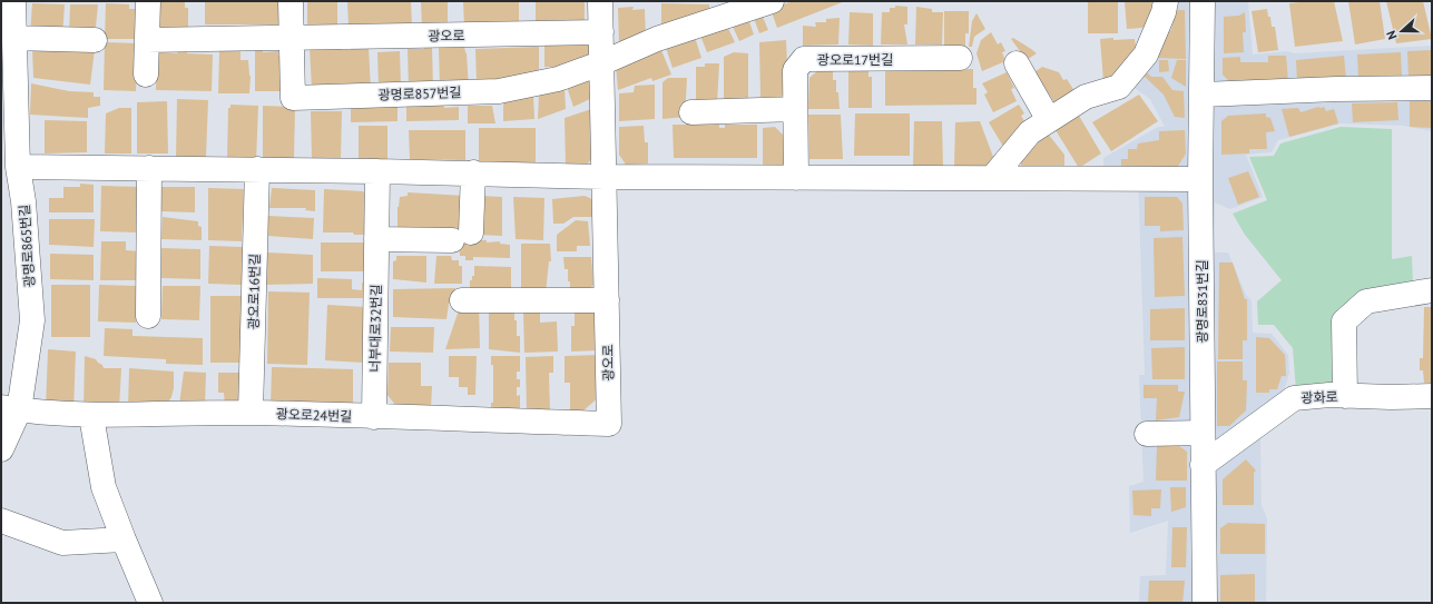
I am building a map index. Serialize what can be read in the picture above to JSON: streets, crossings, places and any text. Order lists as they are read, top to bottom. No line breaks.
{"streets":{"street":["광오로","광오로17번길","광명로857번길","광명로865번길","광오로16번길","광명로831번길","너부대로32번길","광화로","광오로24번길"]},"crossings":[["광오로","광명로857번길"],["광오로","광오로24번길"],["광명로865번길","광오로24번길"],["광오로16번길","광오로24번길"],["광명로831번길","광화로"],["너부대로32번길","광오로24번길"]],"north":"left"}
